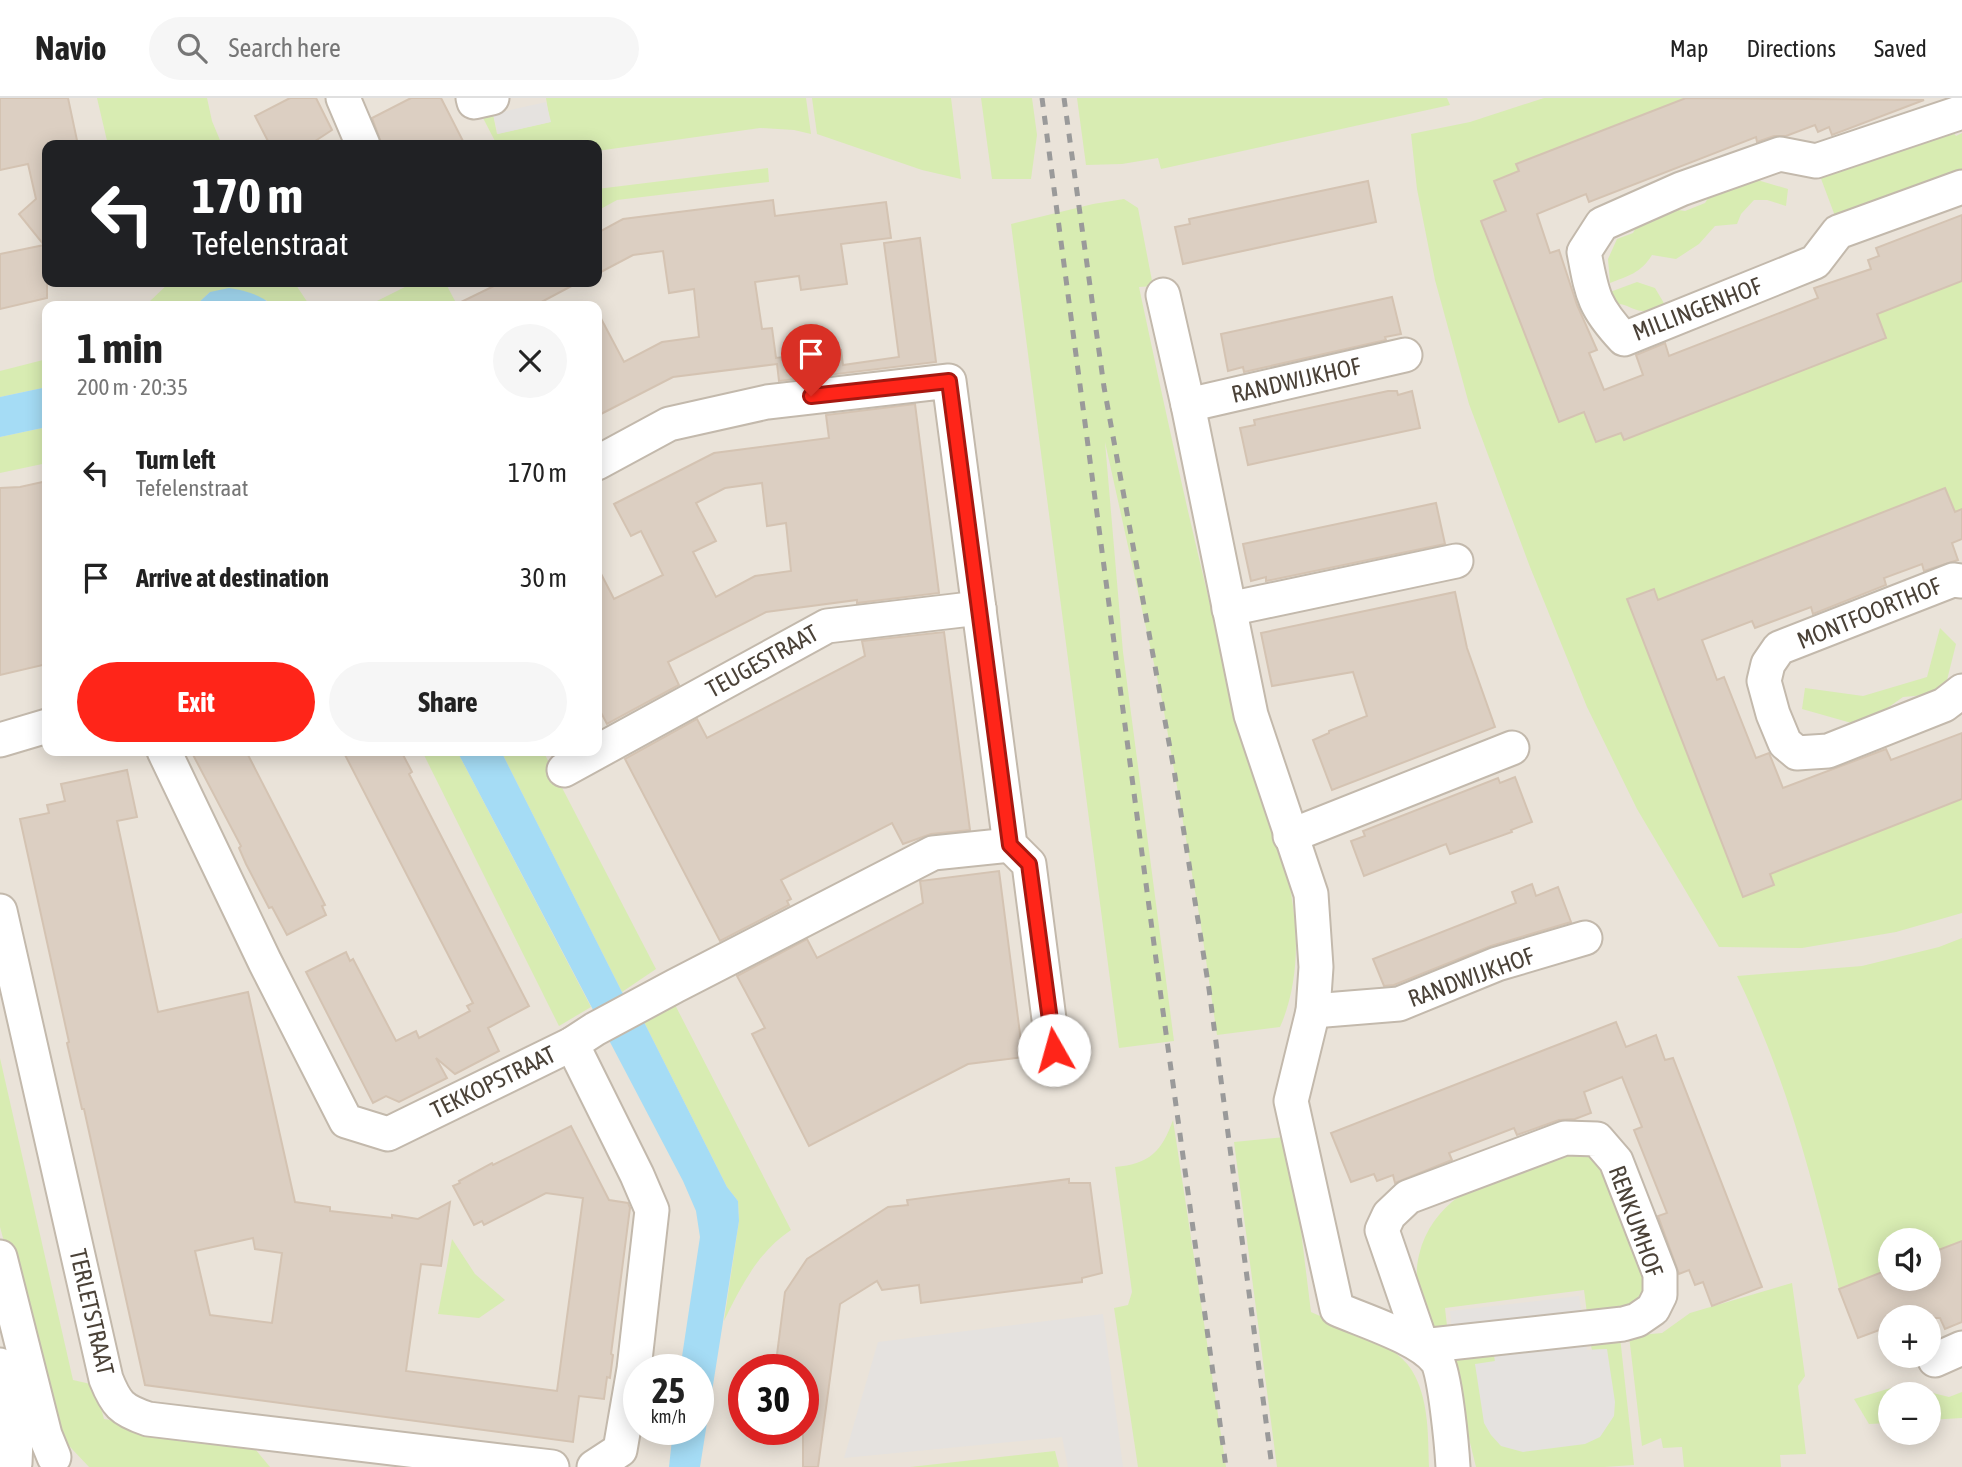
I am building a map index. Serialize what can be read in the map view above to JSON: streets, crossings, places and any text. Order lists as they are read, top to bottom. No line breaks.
{"streets":{"street":["MILLINGENHOF","RANDWIJKHOF","MONTFOORTHOF","TEUGESTRAAT","TEKKOPSTRAAT","RENKUMHOF","TERLETSTRAAT"]},"crossings":[["RANDWIJKHOF","RENKUMHOF"]],"page":{"header":"Navio","search":"Search here","nav":["Map","Directions","Saved"],"turn":["170 m","Tefelenstraat"],"heading":["1 min","200 m · 20:35"],"list":[{"name":"Turn left","note":"Tefelenstraat","value":"170 m"},{"name":"Arrive at destination","value":"30 m"}],"buttons":["Exit","Share"],"map_buttons":["+","−"],"speed":"25 km/h","limit":"30"}}
